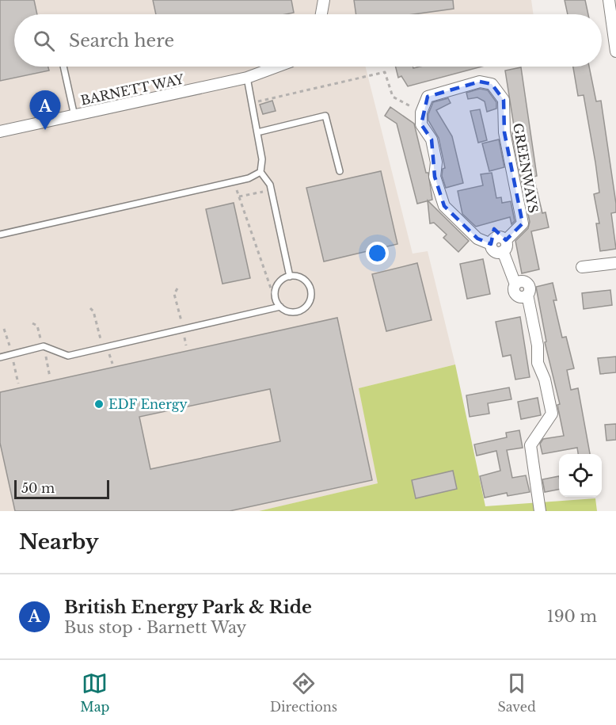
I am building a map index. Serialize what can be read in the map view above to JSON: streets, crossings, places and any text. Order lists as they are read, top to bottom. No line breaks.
{"streets":{"street":["BARNETT WAY","GREENWAYS"]},"places":["EDF Energy"],"scale_bar":"50 m","page":{"search":"Search here","pins":"A","scale":"50 m","heading":"Nearby","list":[{"mark":"A","name":"British Energy Park & Ride","note":"Bus stop · Barnett Way","value":"190 m"}],"nav":["Map","Directions","Saved"]}}
